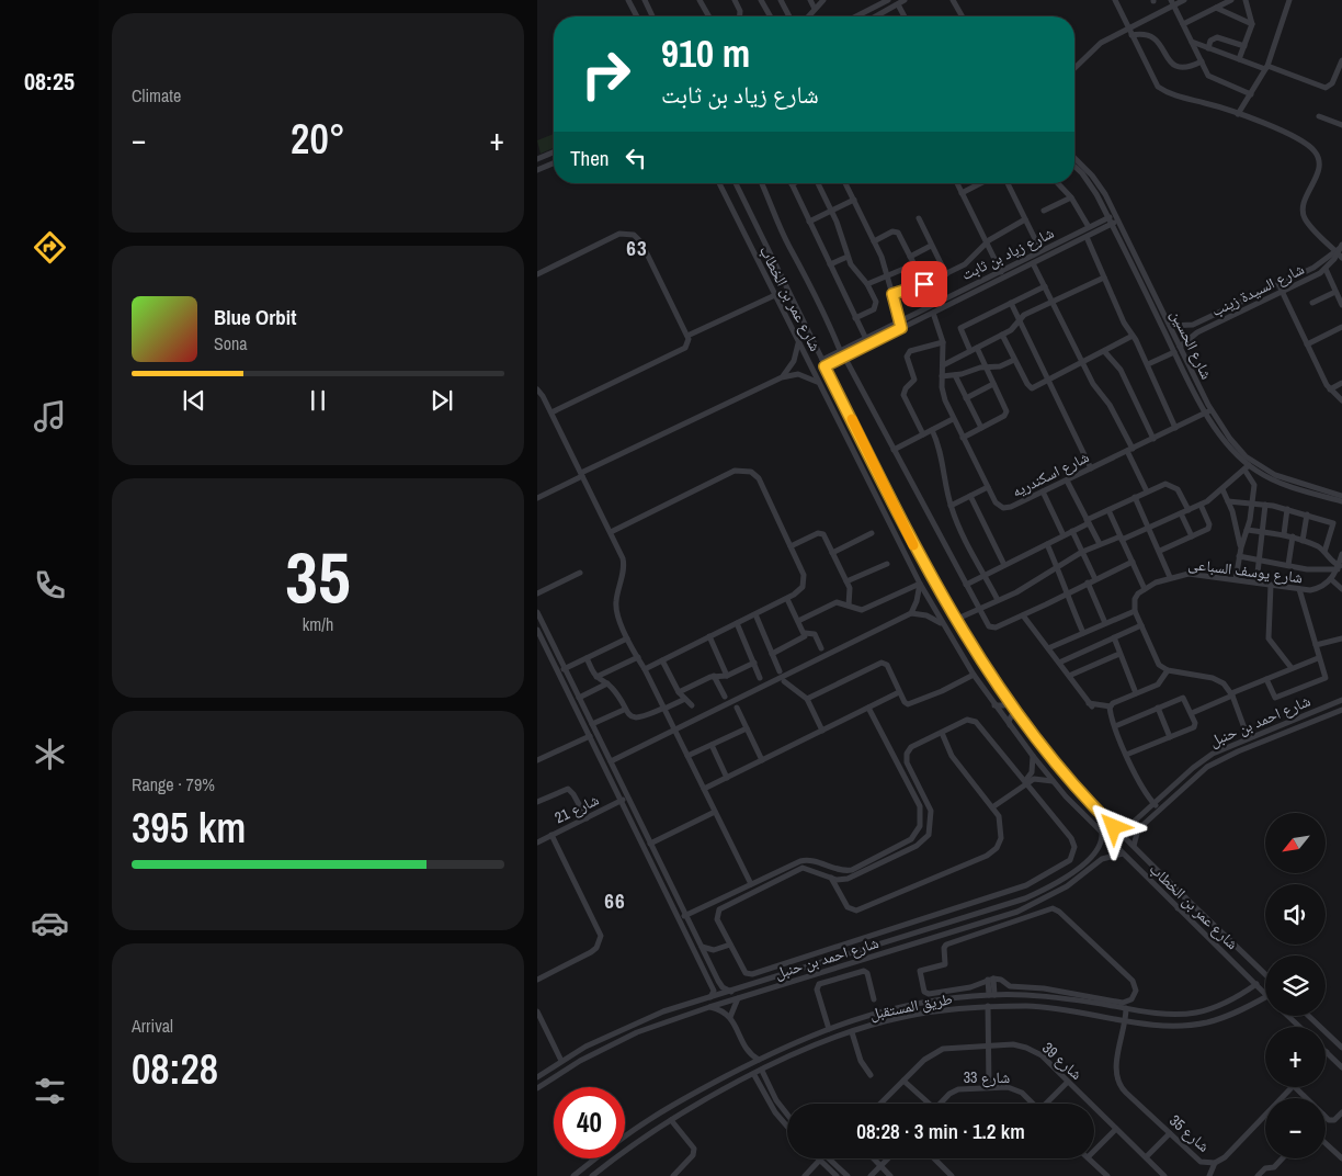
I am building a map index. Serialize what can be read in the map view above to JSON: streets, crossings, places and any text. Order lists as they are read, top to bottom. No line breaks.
{"streets":{"street":["شارع زياد بن ثابت","شارع السيدة زينب","شارع عمر بن الخطاب","شارع الحسين","شارع اسكندريه","شارع يوسف السباعى","شارع احمد بن حنبل","شارع 21","طريق المستقبل","شارع 39","شارع 33","شارع 35"]},"crossings":[["شارع زياد بن ثابت","شارع عمر بن الخطاب"],["شارع زياد بن ثابت","شارع الحسين"],["شارع زياد بن ثابت","شارع اسكندريه"],["شارع السيدة زينب","شارع الحسين"],["شارع عمر بن الخطاب","شارع احمد بن حنبل"],["شارع عمر بن الخطاب","طريق المستقبل"],["شارع الحسين","شارع اسكندريه"],["طريق المستقبل","شارع 35"]],"districts":["63","66"],"north":"bottom left","page":{"tabs":"08:25","tile":["Climate",["35","km/h"],["Range · 79%","395 km"],["Arrival","08:28"]],"turn":["910 m","شارع زياد بن ثابت"],"heat":["−","20°","+"],"then":"Then","song":["Blue Orbit","Sona"],"map_buttons":["+","−"],"limit":"40","trip":"08:28 · 3 min · 1.2 km"}}
